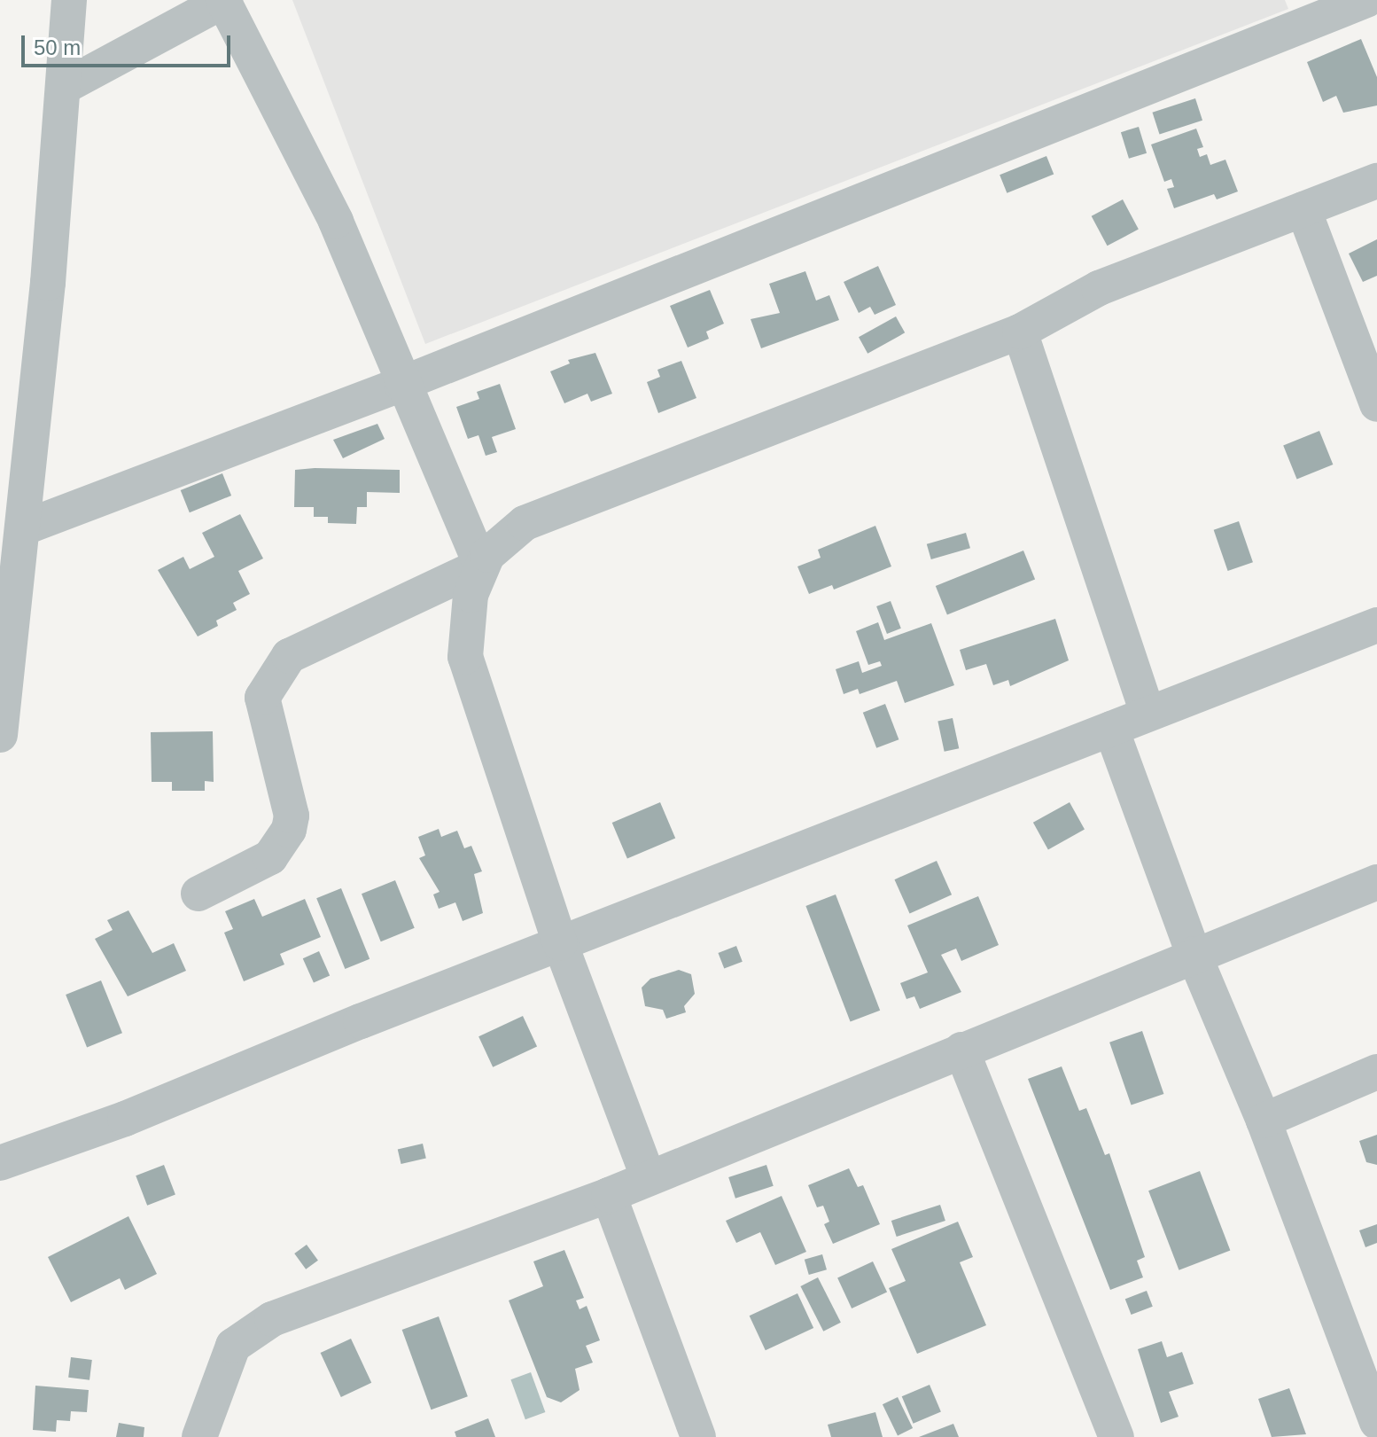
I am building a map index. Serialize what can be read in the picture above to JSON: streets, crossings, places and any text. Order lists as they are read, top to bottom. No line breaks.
{"scale_bar":"50 m"}
